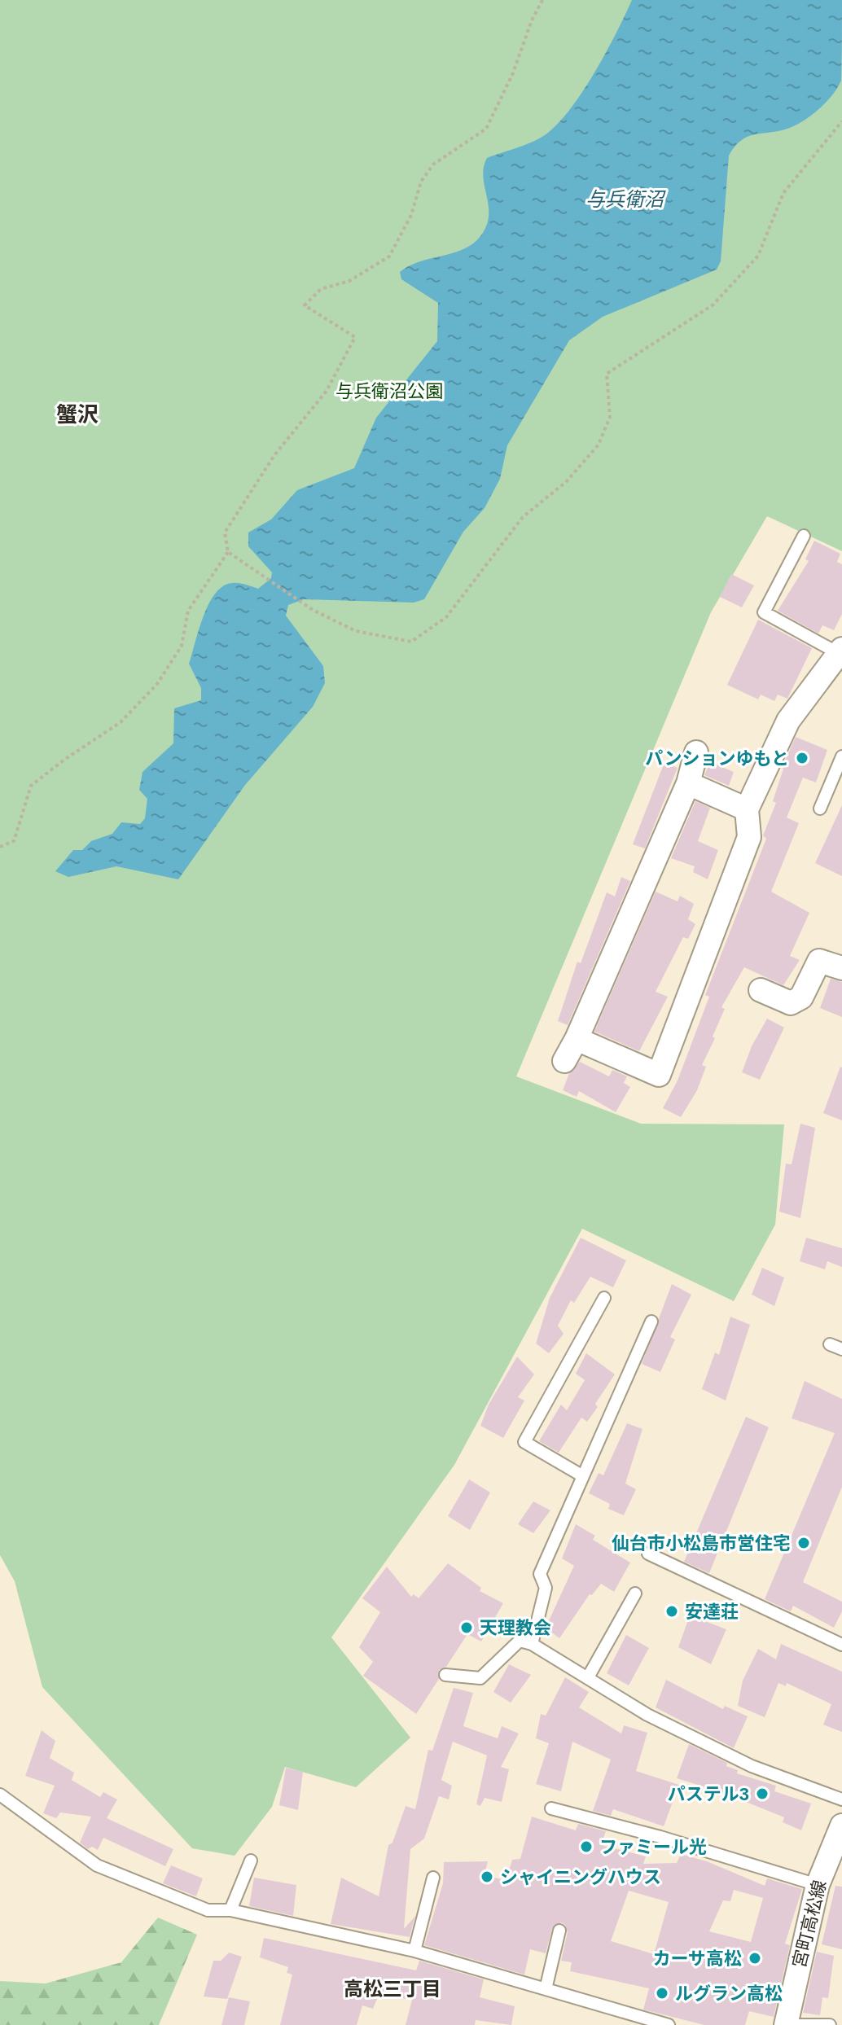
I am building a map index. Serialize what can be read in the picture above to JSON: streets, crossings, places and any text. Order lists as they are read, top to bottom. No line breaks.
{"streets":{"street":["宮町高松線"]},"districts":["蟹沢","高松三丁目"],"water":["与兵衛沼"],"parks":["与兵衛沼公園"],"places":["パンションゆもと","仙台市小松島市営住宅","安達荘","天理教会","パステル3","ファミール光","シャイニングハウス","カーサ高松","ルグラン高松"]}
